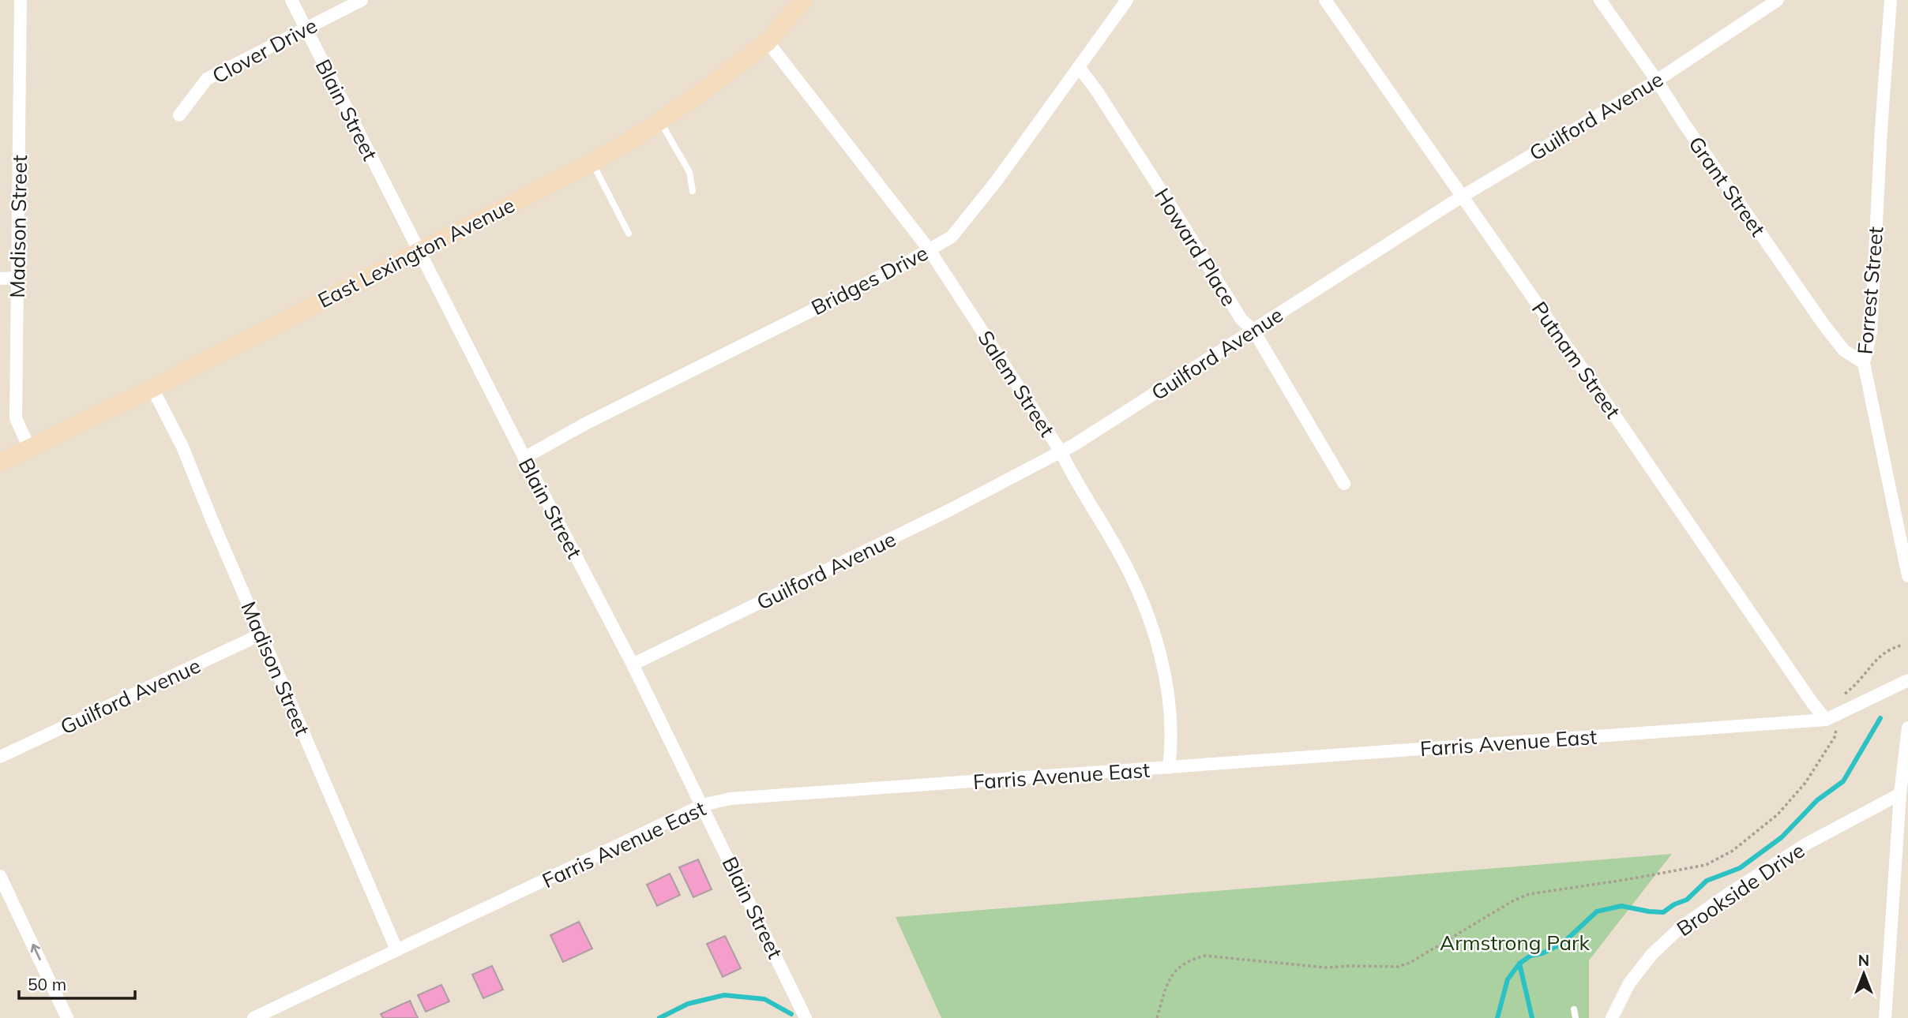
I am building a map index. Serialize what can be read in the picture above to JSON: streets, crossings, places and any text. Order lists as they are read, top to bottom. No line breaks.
{"streets":{"main road":["East Lexington Avenue"],"street":["Clover Drive","Blain Street","Guilford Avenue","Grant Street","Madison Street","Howard Place","Bridges Drive","Forrest Street","Putnam Street","Salem Street","Farris Avenue East","Brookside Drive"]},"crossings":[["Clover Drive","Blain Street"],["Blain Street","Guilford Avenue"],["Blain Street","East Lexington Avenue"],["Blain Street","Bridges Drive"],["Blain Street","Farris Avenue East"],["Guilford Avenue","Grant Street"],["Guilford Avenue","Madison Street"],["Guilford Avenue","Howard Place"],["Guilford Avenue","Putnam Street"],["Guilford Avenue","Salem Street"],["Grant Street","Forrest Street"],["Madison Street","East Lexington Avenue"],["Madison Street","Farris Avenue East"],["Howard Place","Bridges Drive"],["East Lexington Avenue","Salem Street"],["Bridges Drive","Salem Street"],["Putnam Street","Farris Avenue East"],["Salem Street","Farris Avenue East"]],"parks":["Armstrong Park"],"scale_bar":"50 m","north":"top"}
